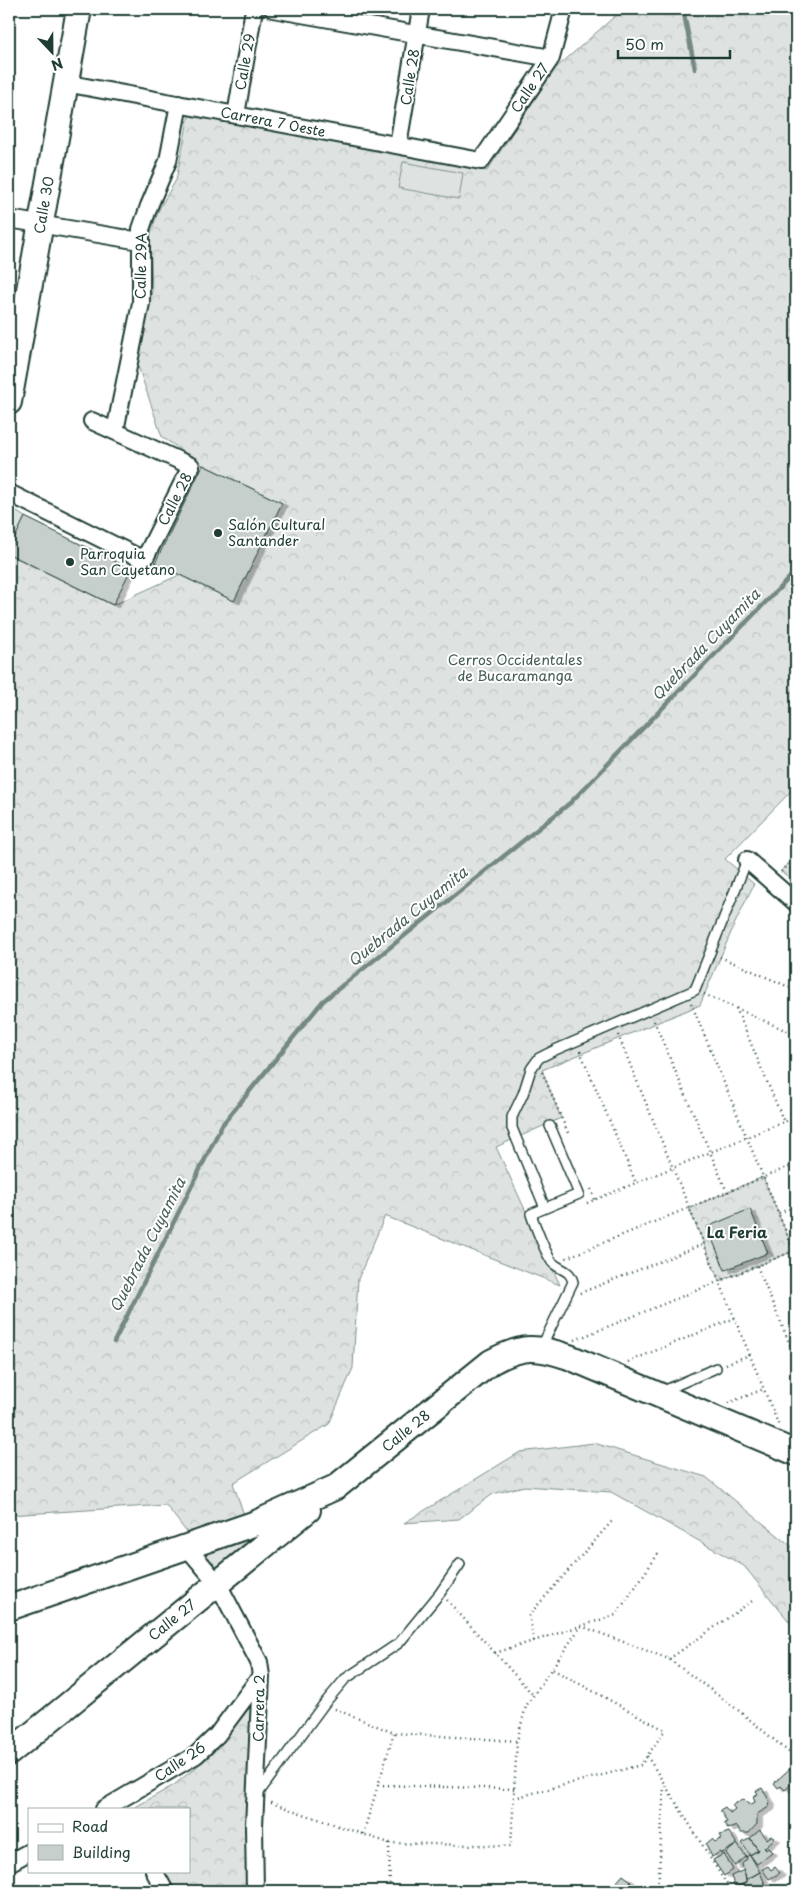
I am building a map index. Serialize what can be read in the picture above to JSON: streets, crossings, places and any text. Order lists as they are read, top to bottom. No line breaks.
{"streets":{"street":["Calle 29","Calle 28","Calle 27","Carrera 7 Oeste","Calle 30","Calle 29A","Carrera 2","Calle 26"]},"crossings":[["Calle 29","Carrera 7 Oeste"],["Calle 28","Calle 27"],["Calle 28","Carrera 7 Oeste"],["Calle 28","Calle 29A"],["Calle 28","Carrera 2"],["Calle 27","Carrera 7 Oeste"],["Calle 27","Carrera 2"],["Carrera 7 Oeste","Calle 30"],["Carrera 7 Oeste","Calle 29A"],["Carrera 2","Calle 26"]],"districts":["La Feria"],"water":["Quebrada Cuyamita"],"parks":["Cerros Occidentales de Bucaramanga"],"places":["Salón Cultural Santander","Parroquia San Cayetano"],"legend":["Road","Building"],"scale_bar":"50 m","north":"bottom"}
